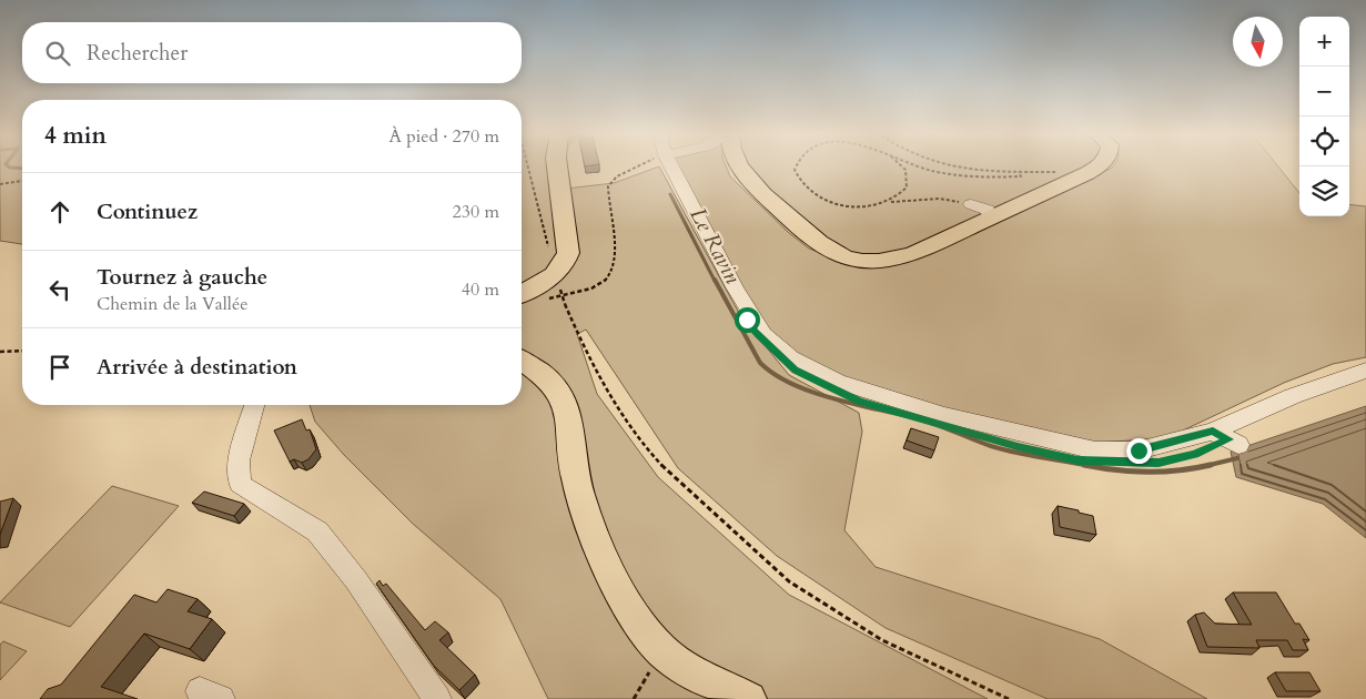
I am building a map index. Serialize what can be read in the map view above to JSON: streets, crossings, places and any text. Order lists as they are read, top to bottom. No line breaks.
{"water":["Le Ravin"],"north":"bottom","page":{"map_buttons":["+","−"],"search":"Rechercher","heading":["4 min","À pied · 270 m"],"list":[["Continuez","230 m"],["Tournez à gauche","Chemin de la Vallée","40 m"],"Arrivée à destination"]}}
